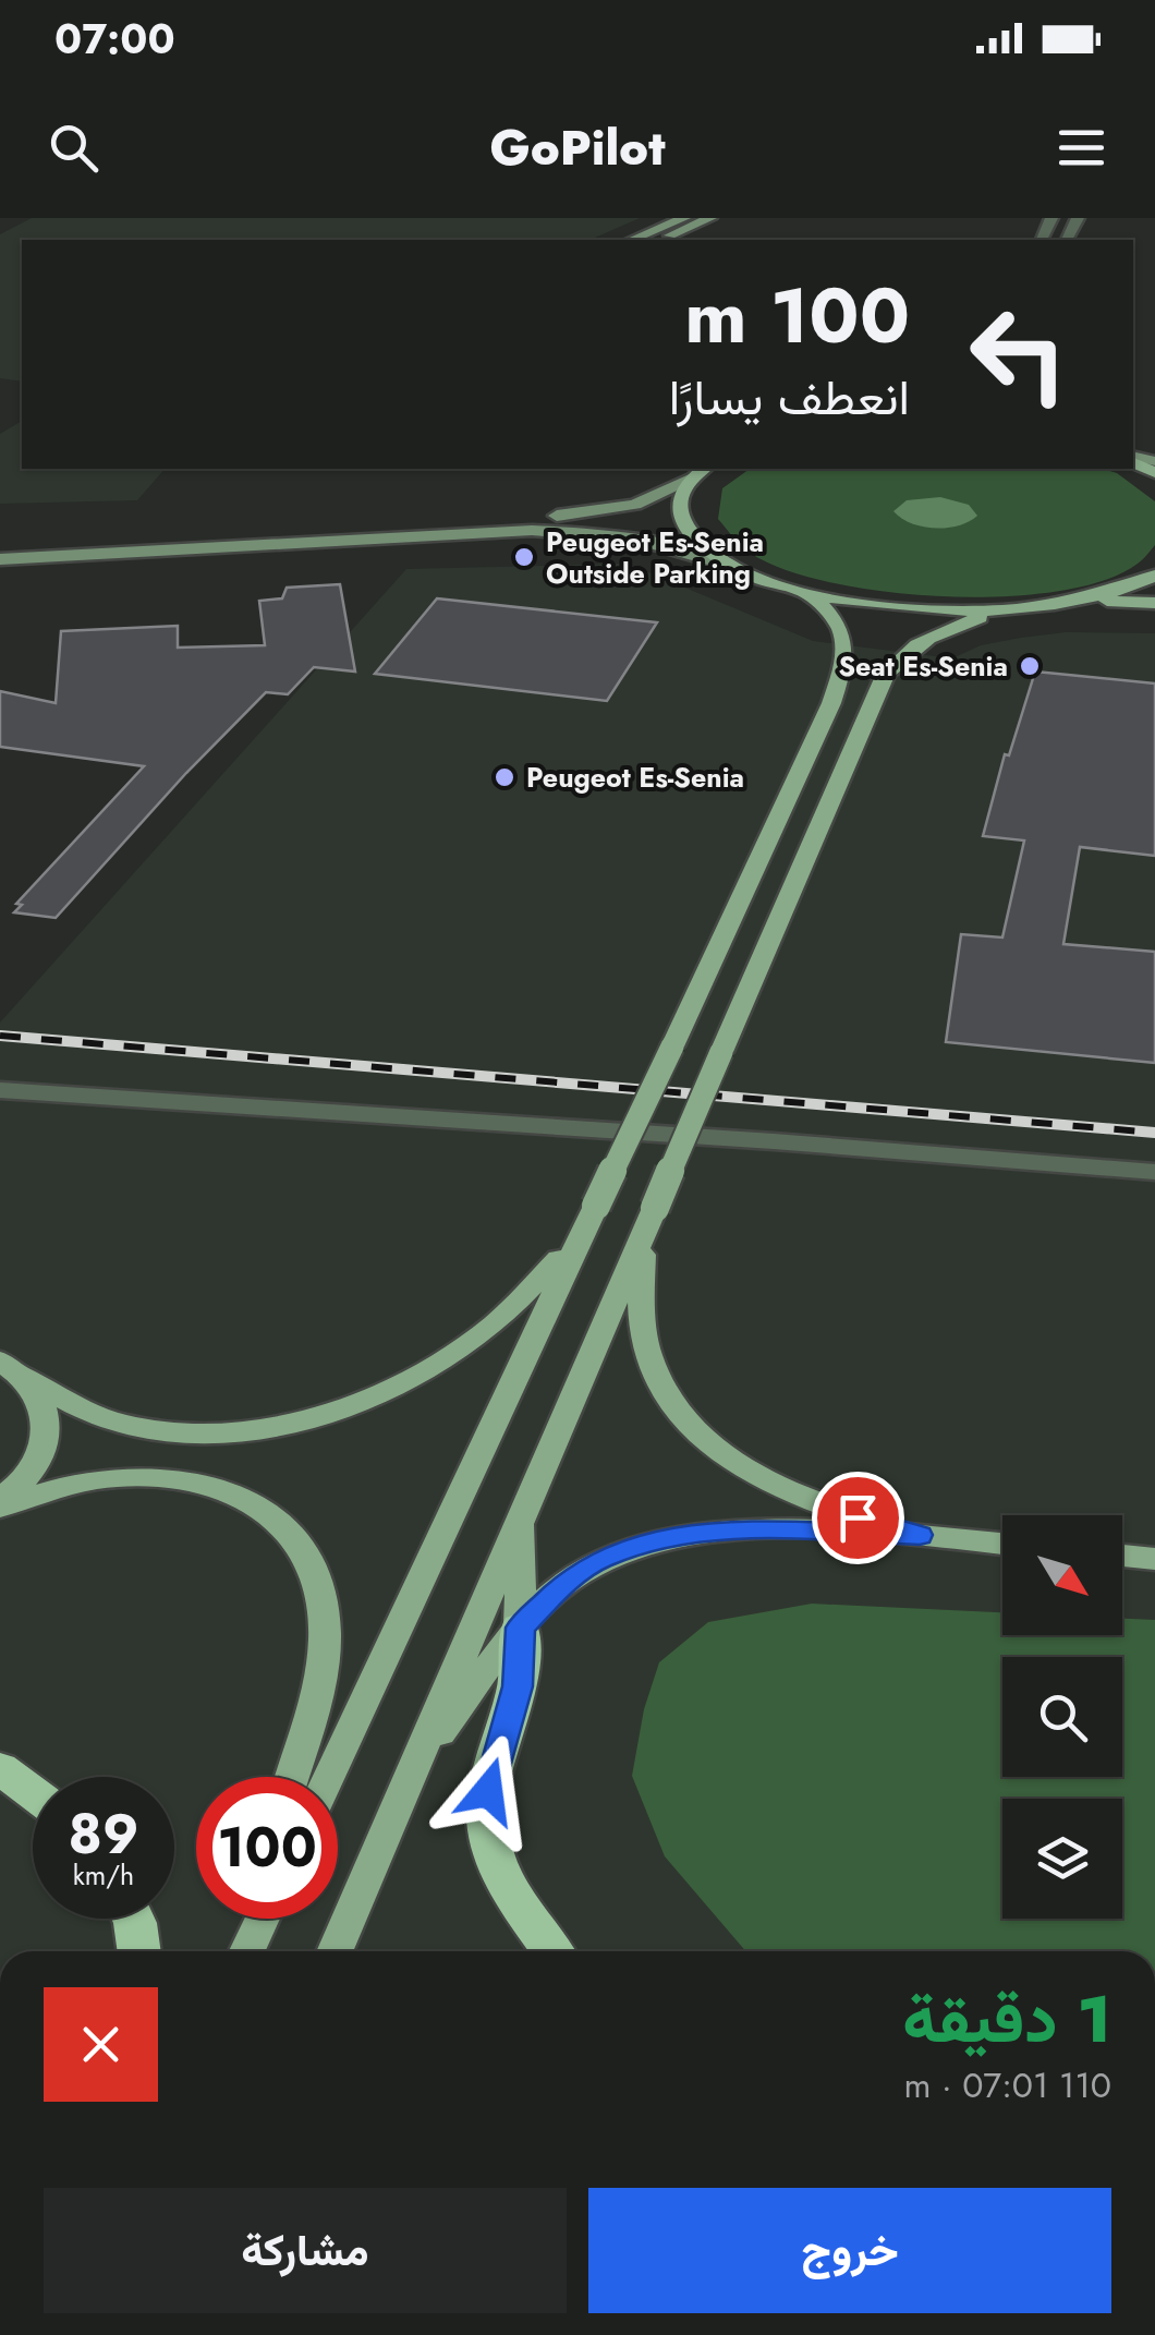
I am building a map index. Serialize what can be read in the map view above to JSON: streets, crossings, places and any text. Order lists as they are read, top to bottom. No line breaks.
{"places":["Peugeot Es-Senia Outside Parking","Seat Es-Senia","Peugeot Es-Senia"],"north":"bottom right","page":{"status":"07:00","header":"GoPilot","turn":["100 m","انعطف يسارًا"],"speed":"89 km/h","limit":"100","heading":["1 دقيقة","110 m · 07:01"],"buttons":["خروج","مشاركة"]}}
